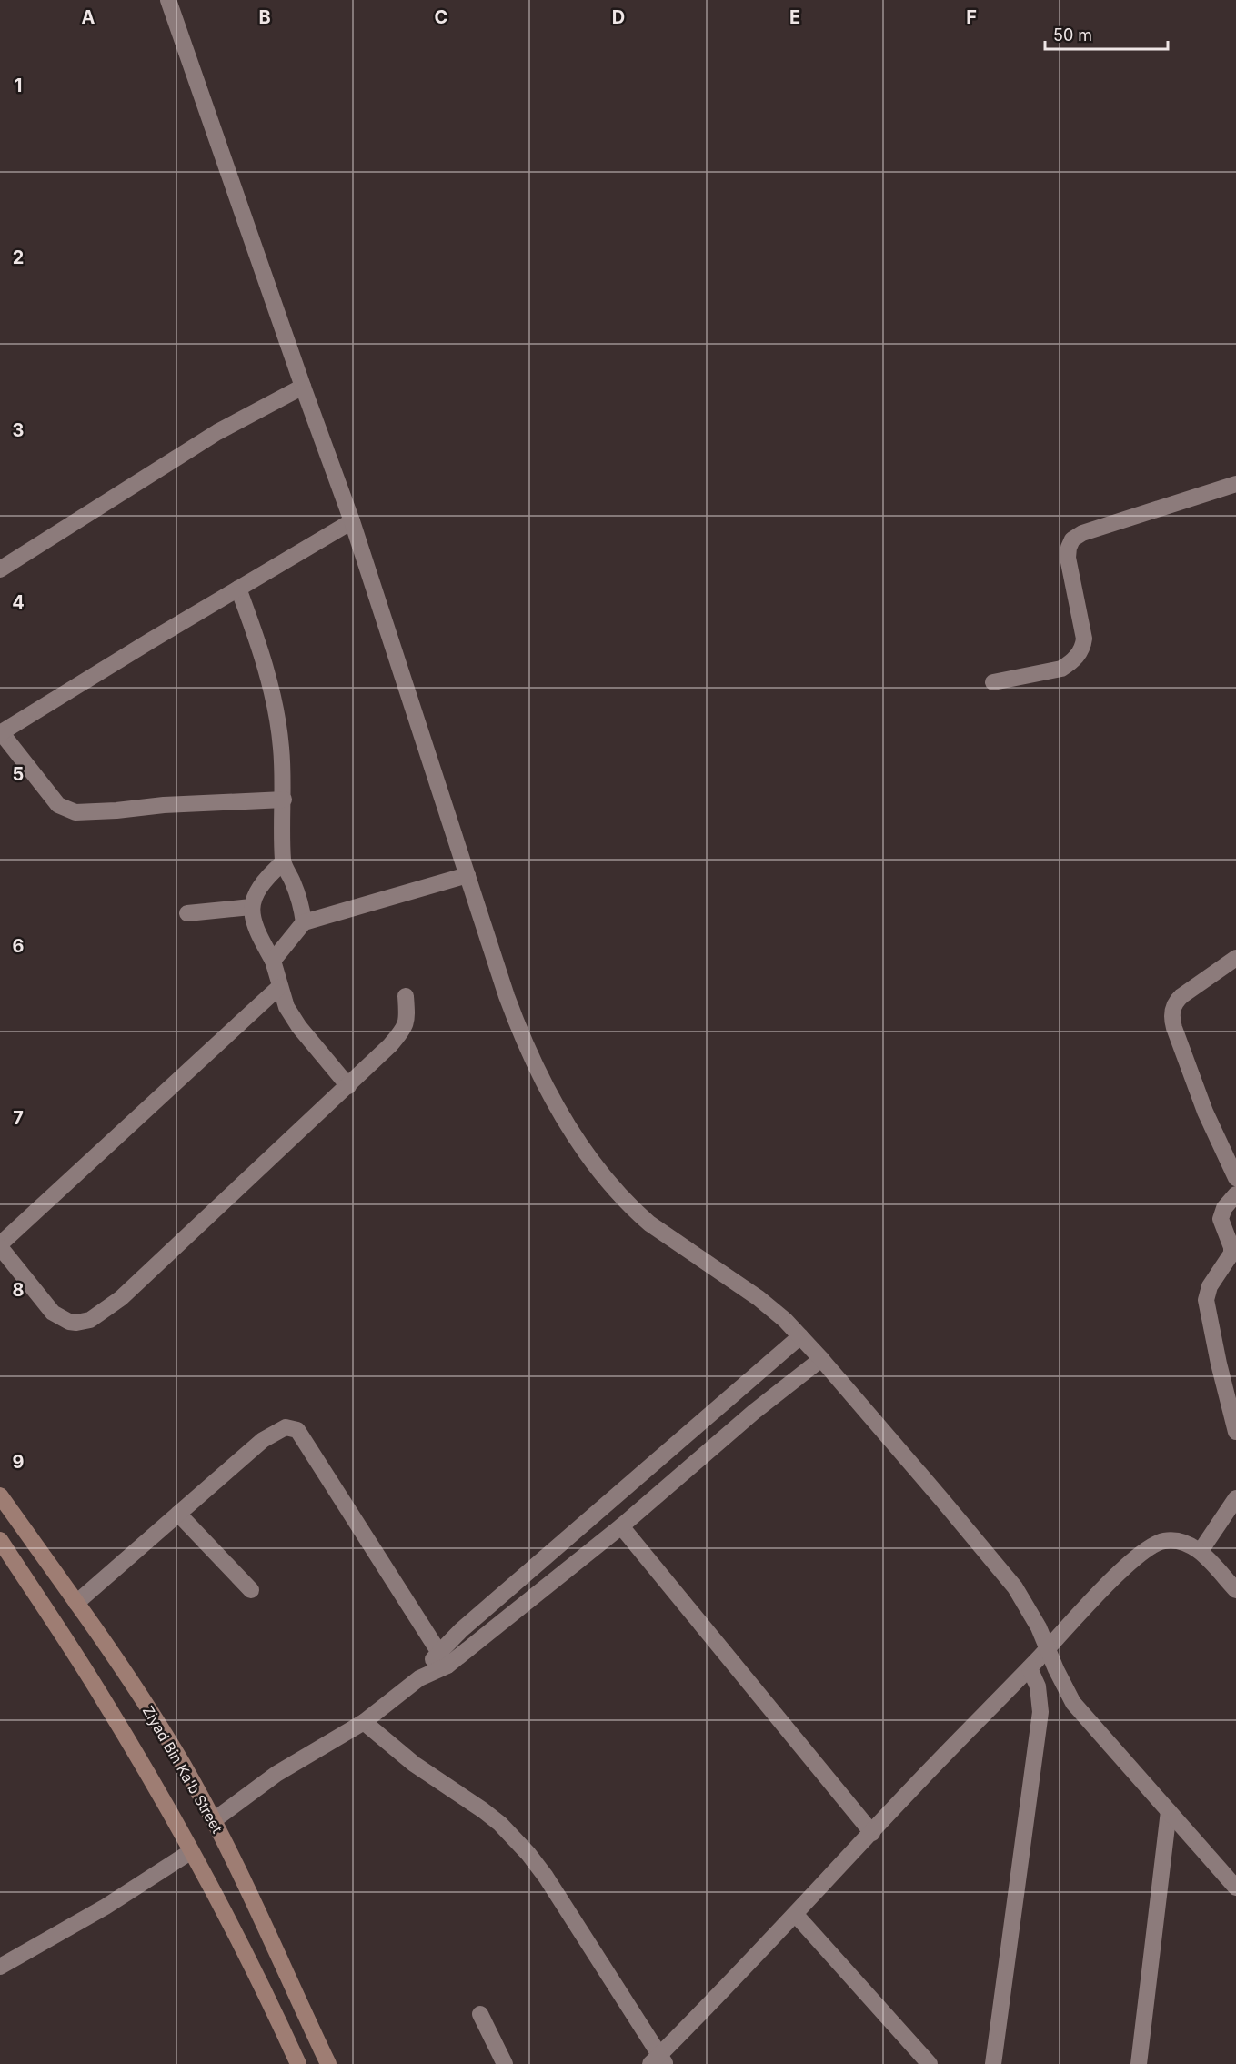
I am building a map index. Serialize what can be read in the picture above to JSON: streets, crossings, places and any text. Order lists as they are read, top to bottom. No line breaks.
{"streets":{"main road":["Ziyad Bin Ka'b Street"]},"scale_bar":"50 m","grid":{"columns":["A","B","C","D","E","F"],"rows":["1","2","3","4","5","6","7","8","9"]}}
